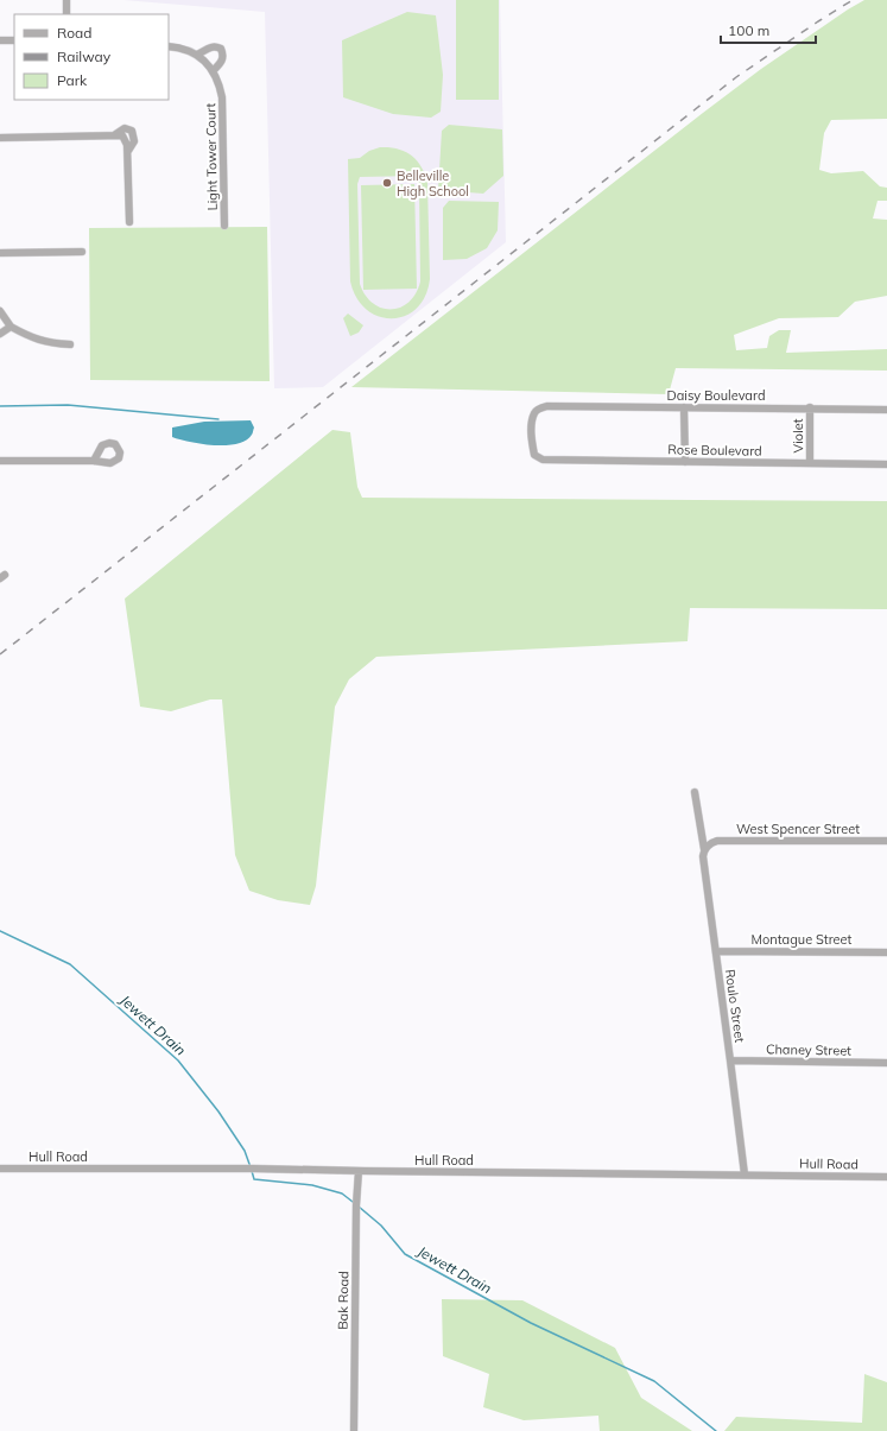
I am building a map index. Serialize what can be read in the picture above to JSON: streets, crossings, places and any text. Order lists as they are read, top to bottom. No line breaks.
{"streets":{"street":["Light Tower Court","Daisy Boulevard","Violet","Rose Boulevard","West Spencer Street","Montague Street","Roulo Street","Chaney Street","Hull Road","Bak Road"]},"crossings":[["Daisy Boulevard","Violet"],["Daisy Boulevard","Rose Boulevard"],["Violet","Rose Boulevard"],["West Spencer Street","Roulo Street"],["Montague Street","Roulo Street"],["Roulo Street","Chaney Street"],["Roulo Street","Hull Road"],["Hull Road","Bak Road"]],"water":["Jewett Drain"],"places":["Belleville High School"],"legend":["Road","Railway","Park"],"scale_bar":"100 m"}
